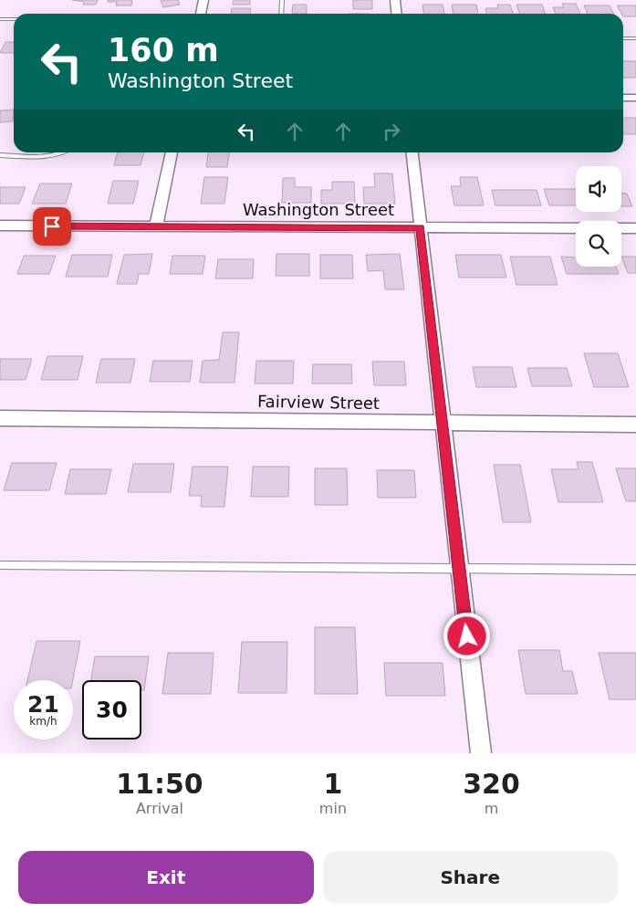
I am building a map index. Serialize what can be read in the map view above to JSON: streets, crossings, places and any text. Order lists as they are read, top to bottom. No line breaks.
{"streets":{"street":["Washington Street","Fairview Street"]},"page":{"turn":["160 m","Washington Street"],"speed":"21 km/h","limit":"30","eta":["11:50","Arrival","1","min","320","m"],"buttons":["Exit","Share"]}}
